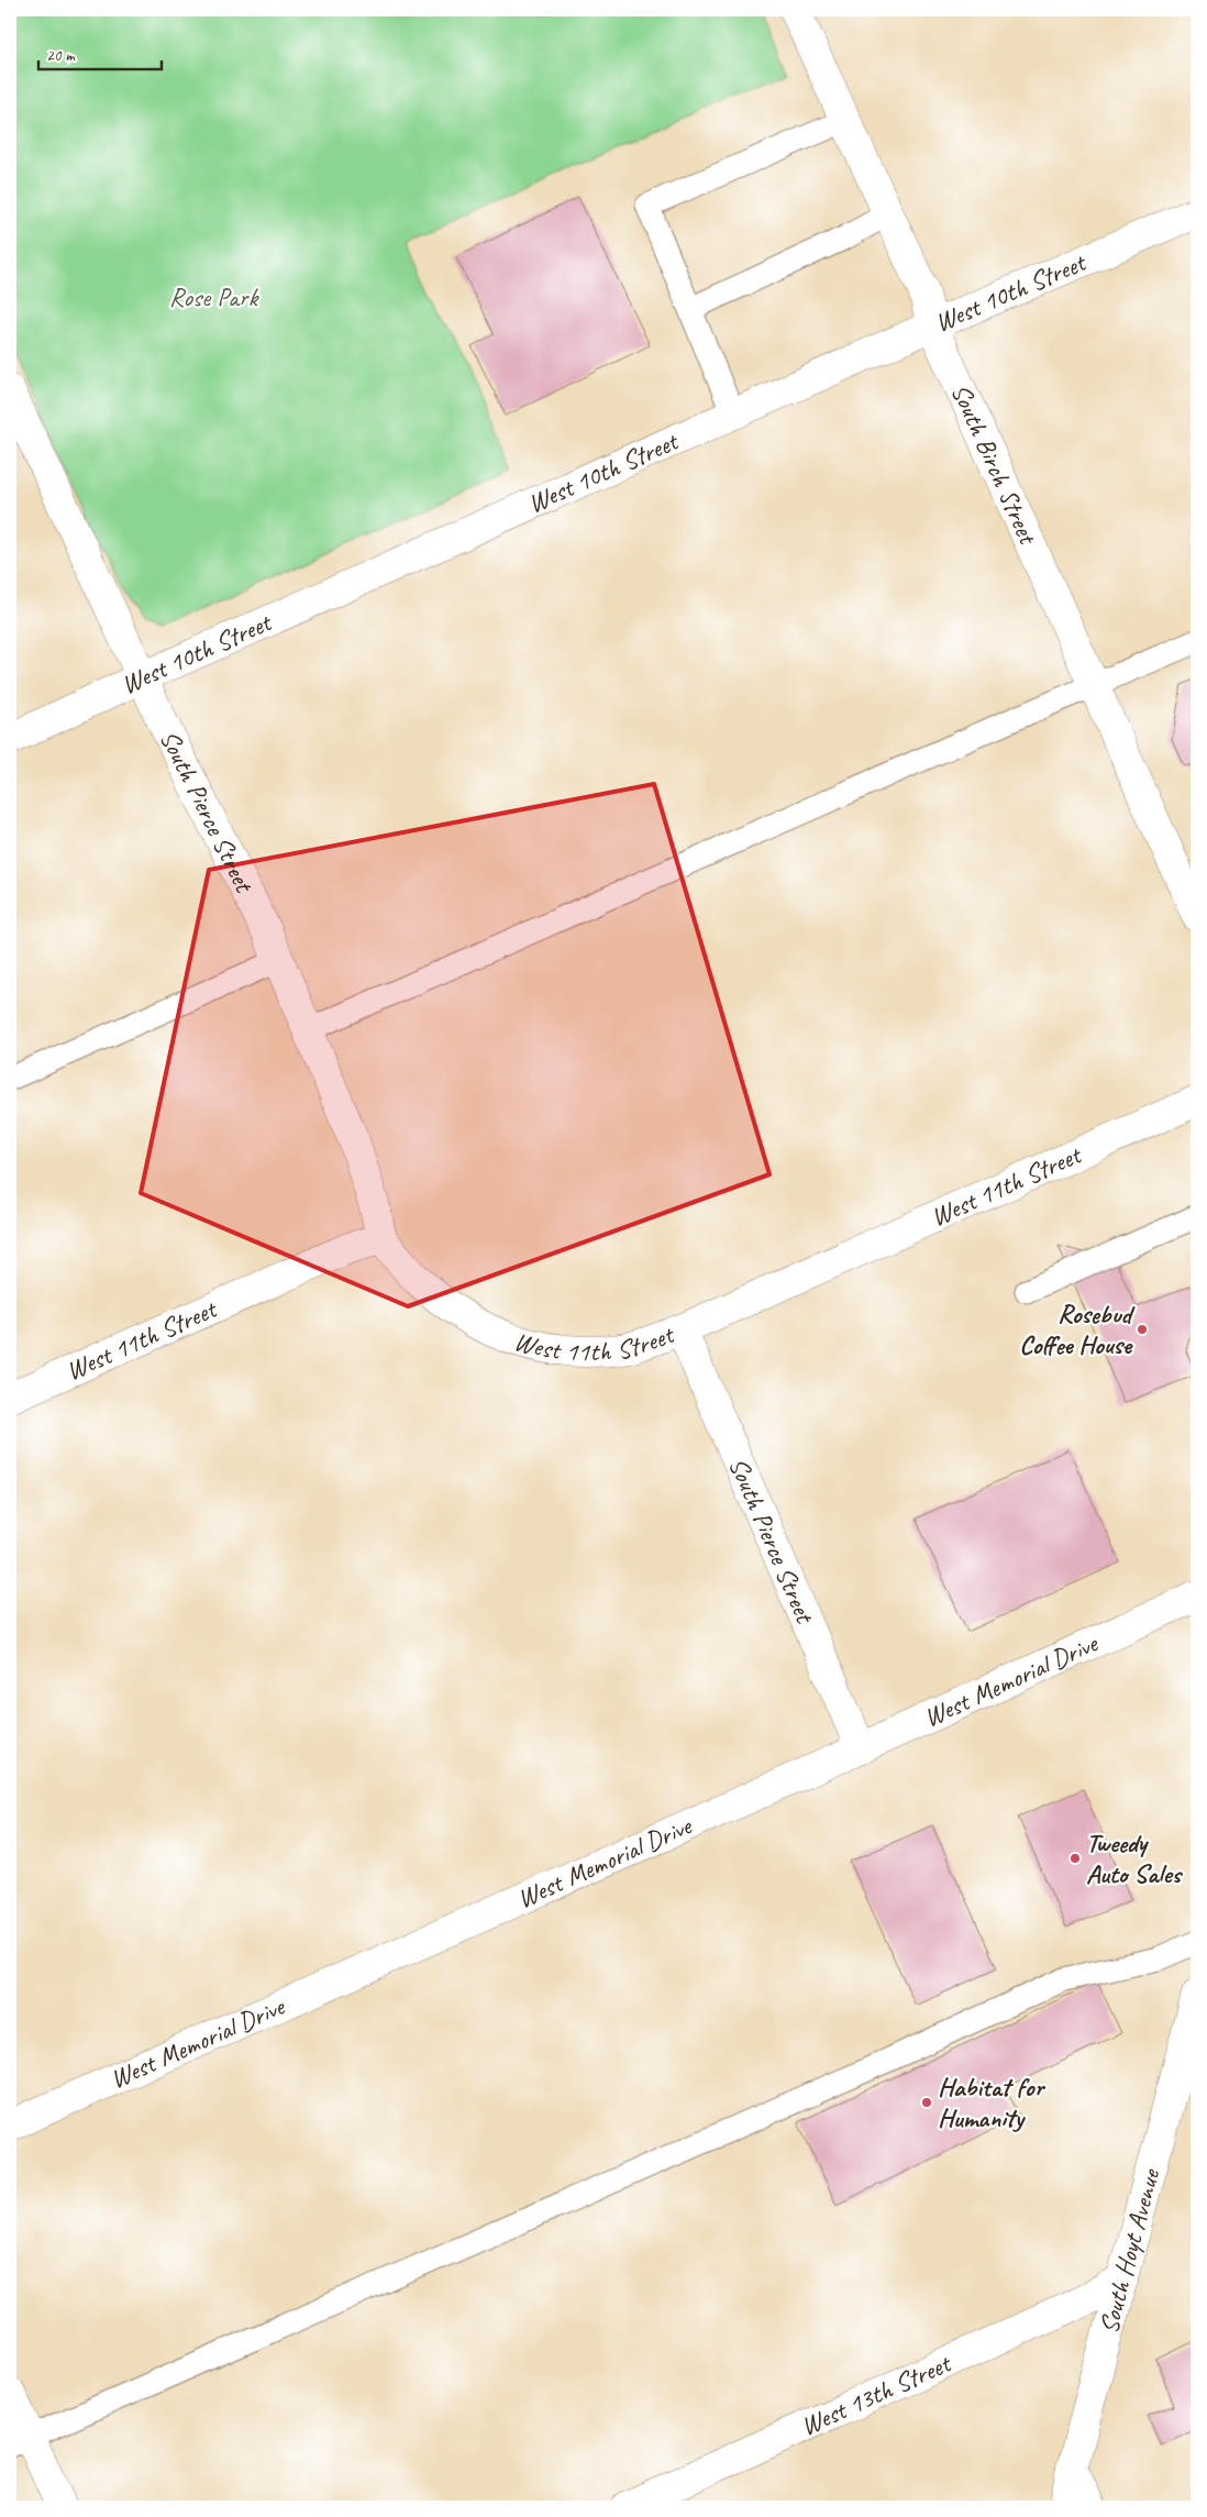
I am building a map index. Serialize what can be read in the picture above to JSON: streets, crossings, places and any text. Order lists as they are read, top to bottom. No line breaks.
{"streets":{"street":["West 10th Street","South Birch Street","South Pierce Street","West 11th Street","West Memorial Drive","South Hoyt Avenue","West 13th Street"]},"crossings":[["West 10th Street","South Birch Street"],["West 10th Street","South Pierce Street"],["South Pierce Street","West 11th Street"],["South Pierce Street","West Memorial Drive"],["South Hoyt Avenue","West 13th Street"]],"parks":["Rose Park"],"places":["Rosebud Coffee House","Tweedy Auto Sales","Habitat for Humanity"],"scale_bar":"20 m"}
